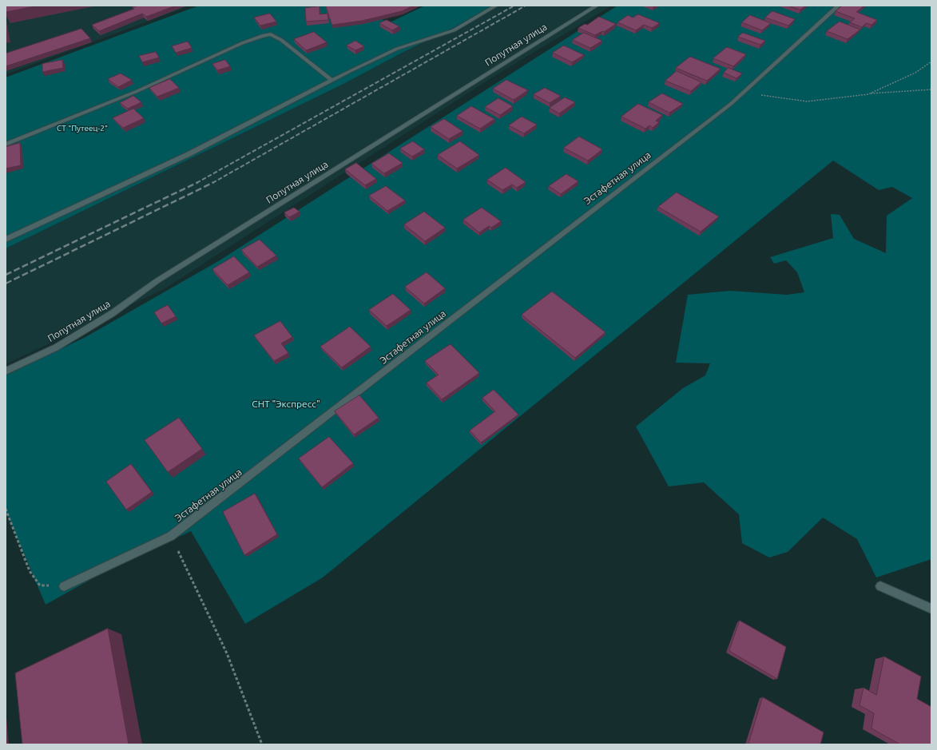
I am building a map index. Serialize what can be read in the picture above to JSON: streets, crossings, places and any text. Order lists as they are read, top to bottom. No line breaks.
{"streets":{"street":["Попутная улица","Эстафетная улица"]},"parks":["СТ \"Путеец-2\"","СНТ \"Экспресс\""]}
